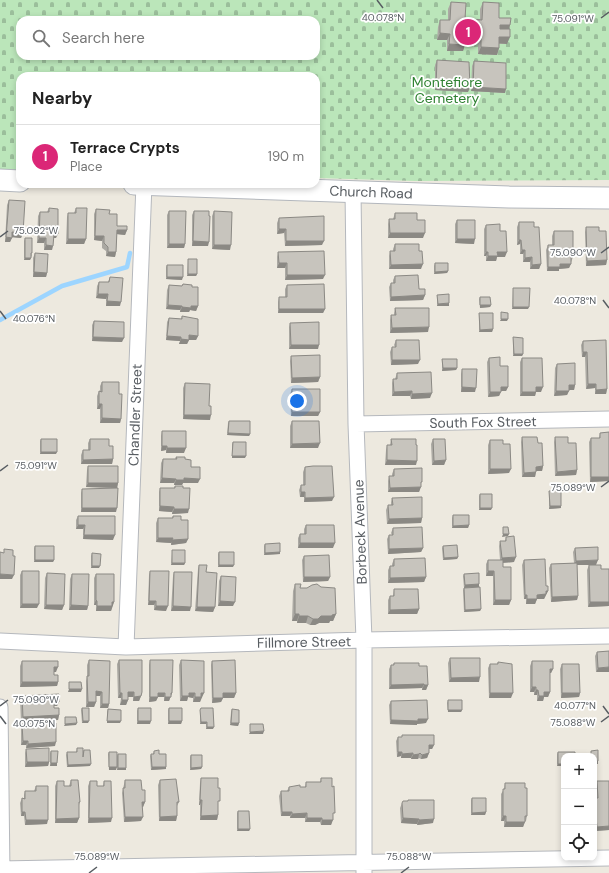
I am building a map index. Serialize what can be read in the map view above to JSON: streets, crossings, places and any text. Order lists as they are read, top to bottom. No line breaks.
{"streets":{"street":["Church Road","Chandler Street","South Fox Street","Borbeck Avenue","Fillmore Street"]},"crossings":[["Church Road","Borbeck Avenue"],["Chandler Street","Fillmore Street"],["South Fox Street","Borbeck Avenue"],["Borbeck Avenue","Fillmore Street"]],"parks":["Montefiore Cemetery"],"page":{"search":"Search here","pins":"1","heading":"Nearby","list":[{"mark":"1","name":"Terrace Crypts","note":"Place","value":"190 m"}],"map_buttons":["+","−"]},"coordinates":["40.078°N","75.091°W","75.092°W","75.090°W","40.076°N","75.089°W","40.077°N","75.088°W","40.075°N"]}
